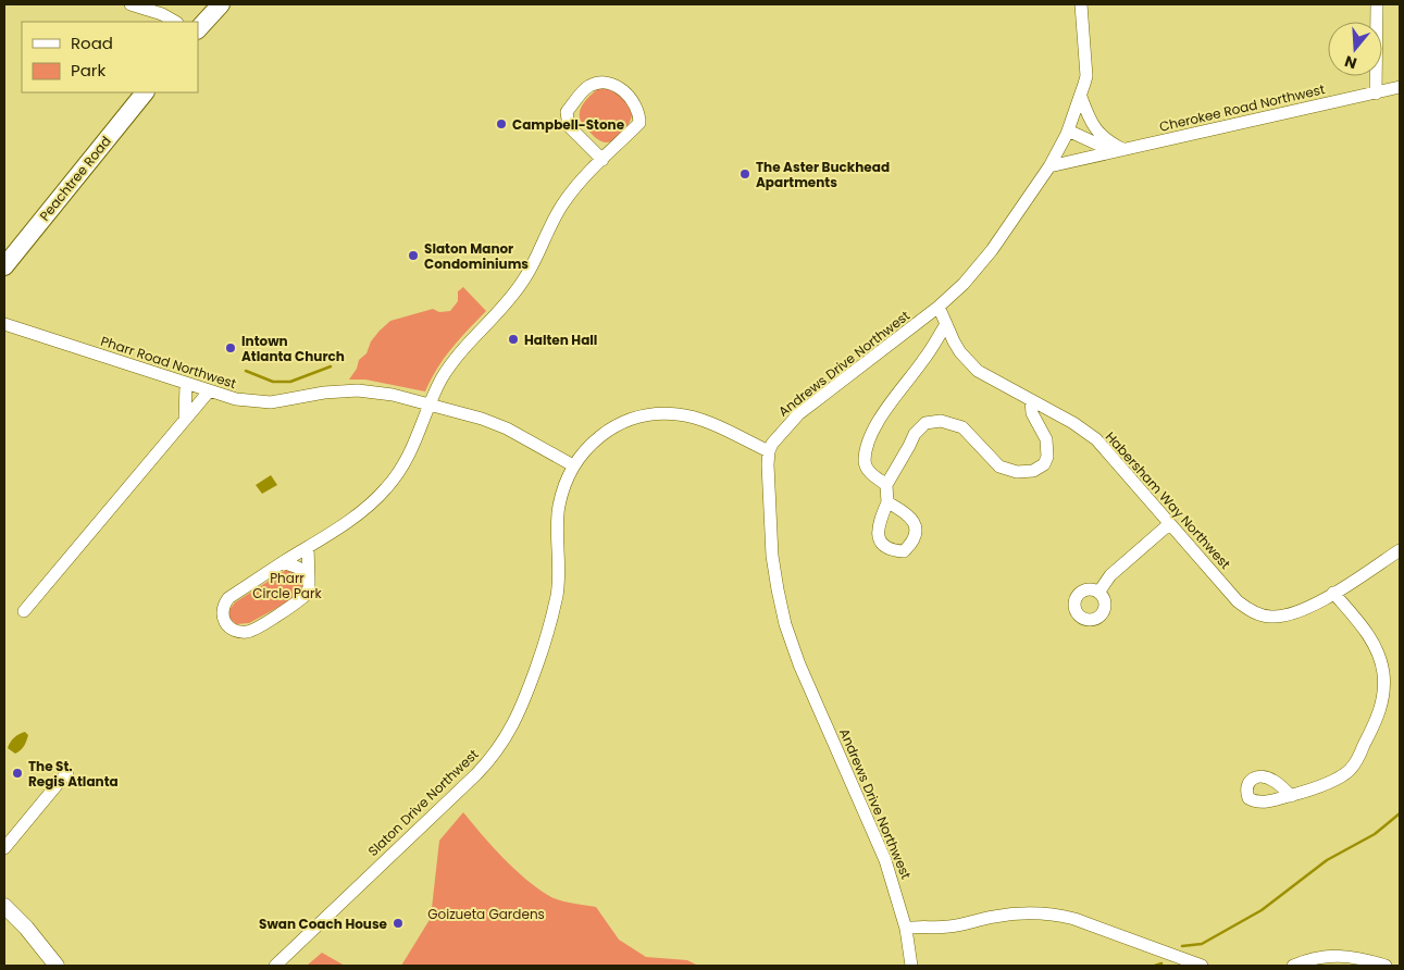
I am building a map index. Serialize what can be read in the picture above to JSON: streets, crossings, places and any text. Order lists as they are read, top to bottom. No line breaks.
{"streets":{"highway":["Peachtree Road"],"street":["Cherokee Road Northwest","Pharr Road Northwest","Andrews Drive Northwest","Habersham Way Northwest","Slaton Drive Northwest"]},"crossings":[["Cherokee Road Northwest","Andrews Drive Northwest"],["Pharr Road Northwest","Slaton Drive Northwest"],["Andrews Drive Northwest","Habersham Way Northwest"],["Andrews Drive Northwest","Slaton Drive Northwest"]],"parks":["Pharr Circle Park","Goizueta Gardens"],"places":["Campbell-Stone","The Aster Buckhead Apartments","Slaton Manor Condominiums","Halten Hall","Intown Atlanta Church","The St. Regis Atlanta","Swan Coach House"],"legend":["Road","Park"],"north":"bottom"}
